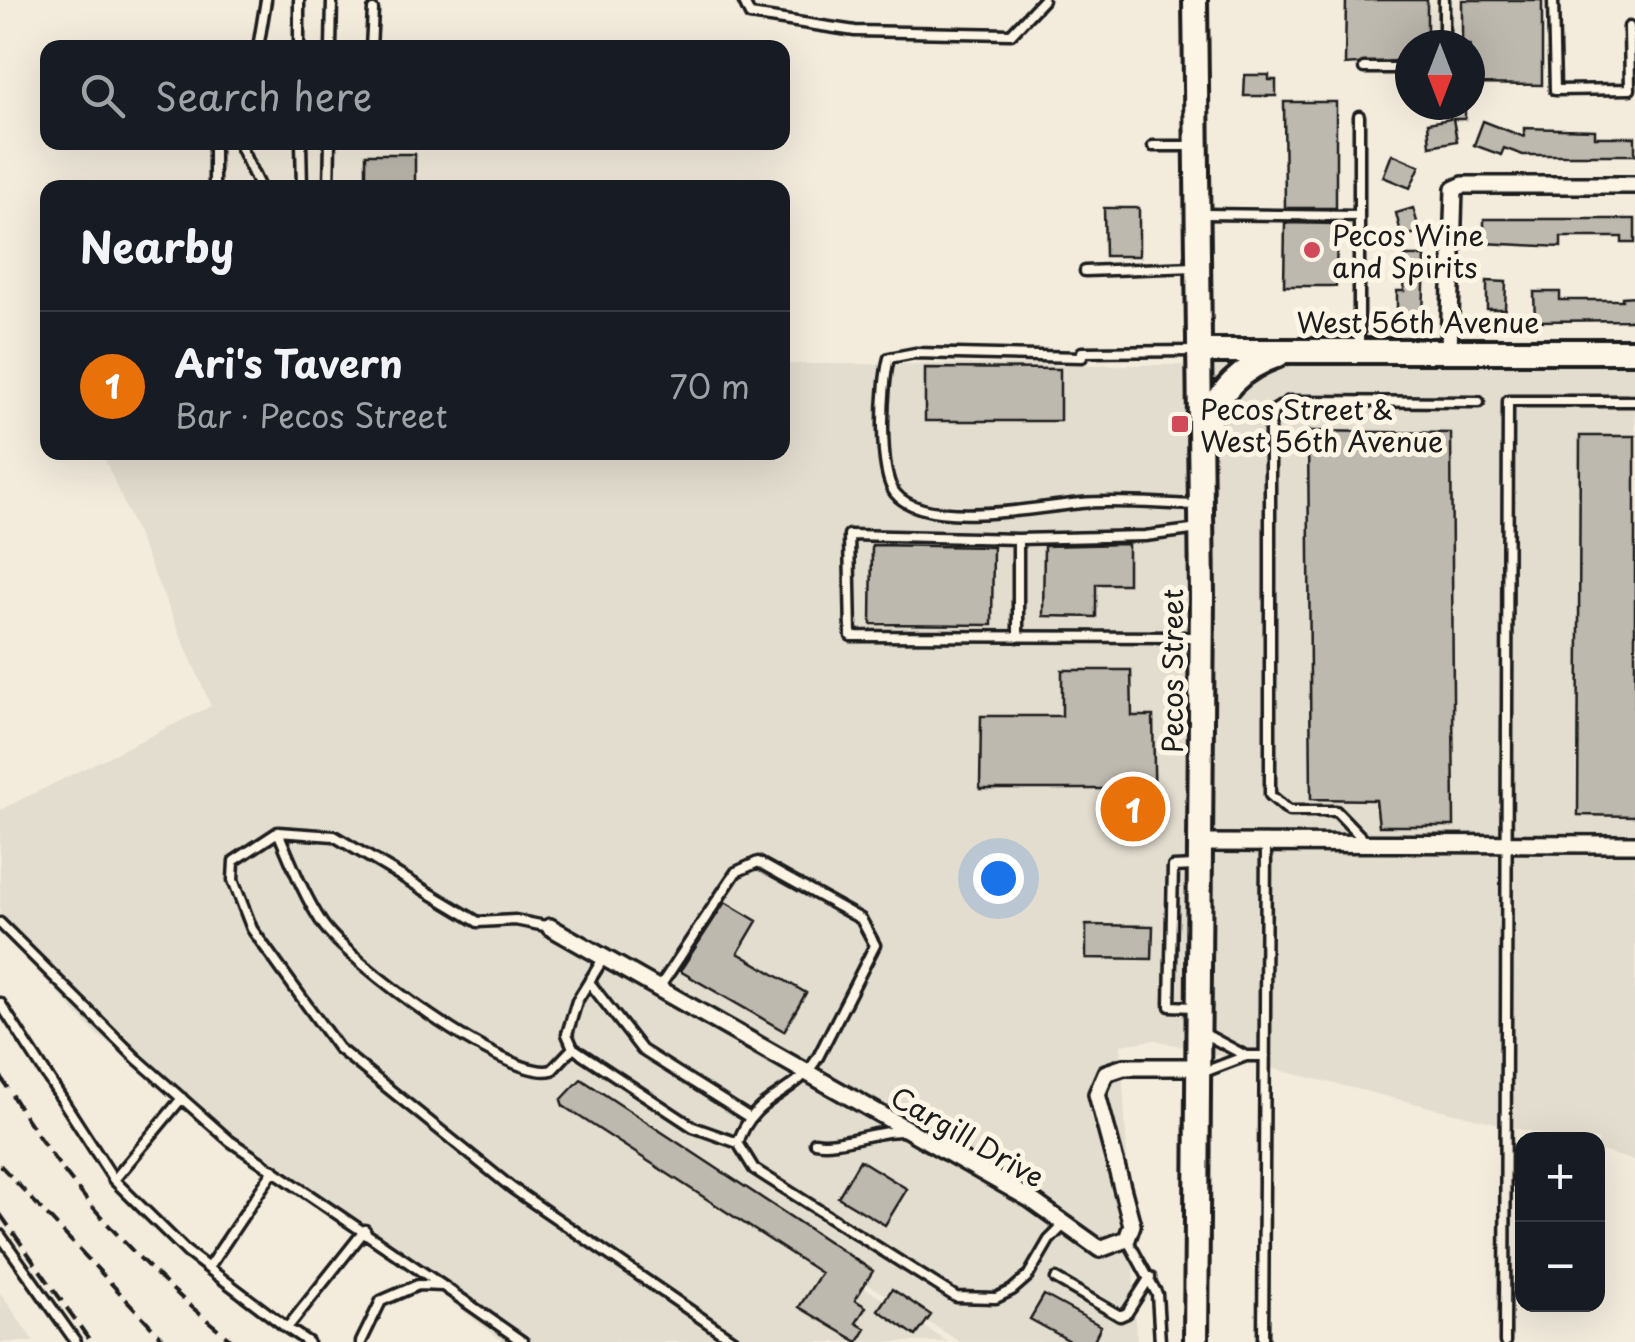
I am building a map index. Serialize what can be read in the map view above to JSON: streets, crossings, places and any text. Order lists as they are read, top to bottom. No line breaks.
{"streets":{"main road":["West 56th Avenue","Pecos Street"],"street":["Cargill Drive"]},"crossings":[["West 56th Avenue","Pecos Street"]],"places":{"other":["Pecos Wine and Spirits"],"transit":["Pecos Street & West 56th Avenue"]},"north":"bottom","page":{"search":"Search here","heading":"Nearby","list":[{"mark":"1","name":"Ari's Tavern","note":"Bar · Pecos Street","value":"70 m"}],"pins":"1","map_buttons":["+","−"]}}
